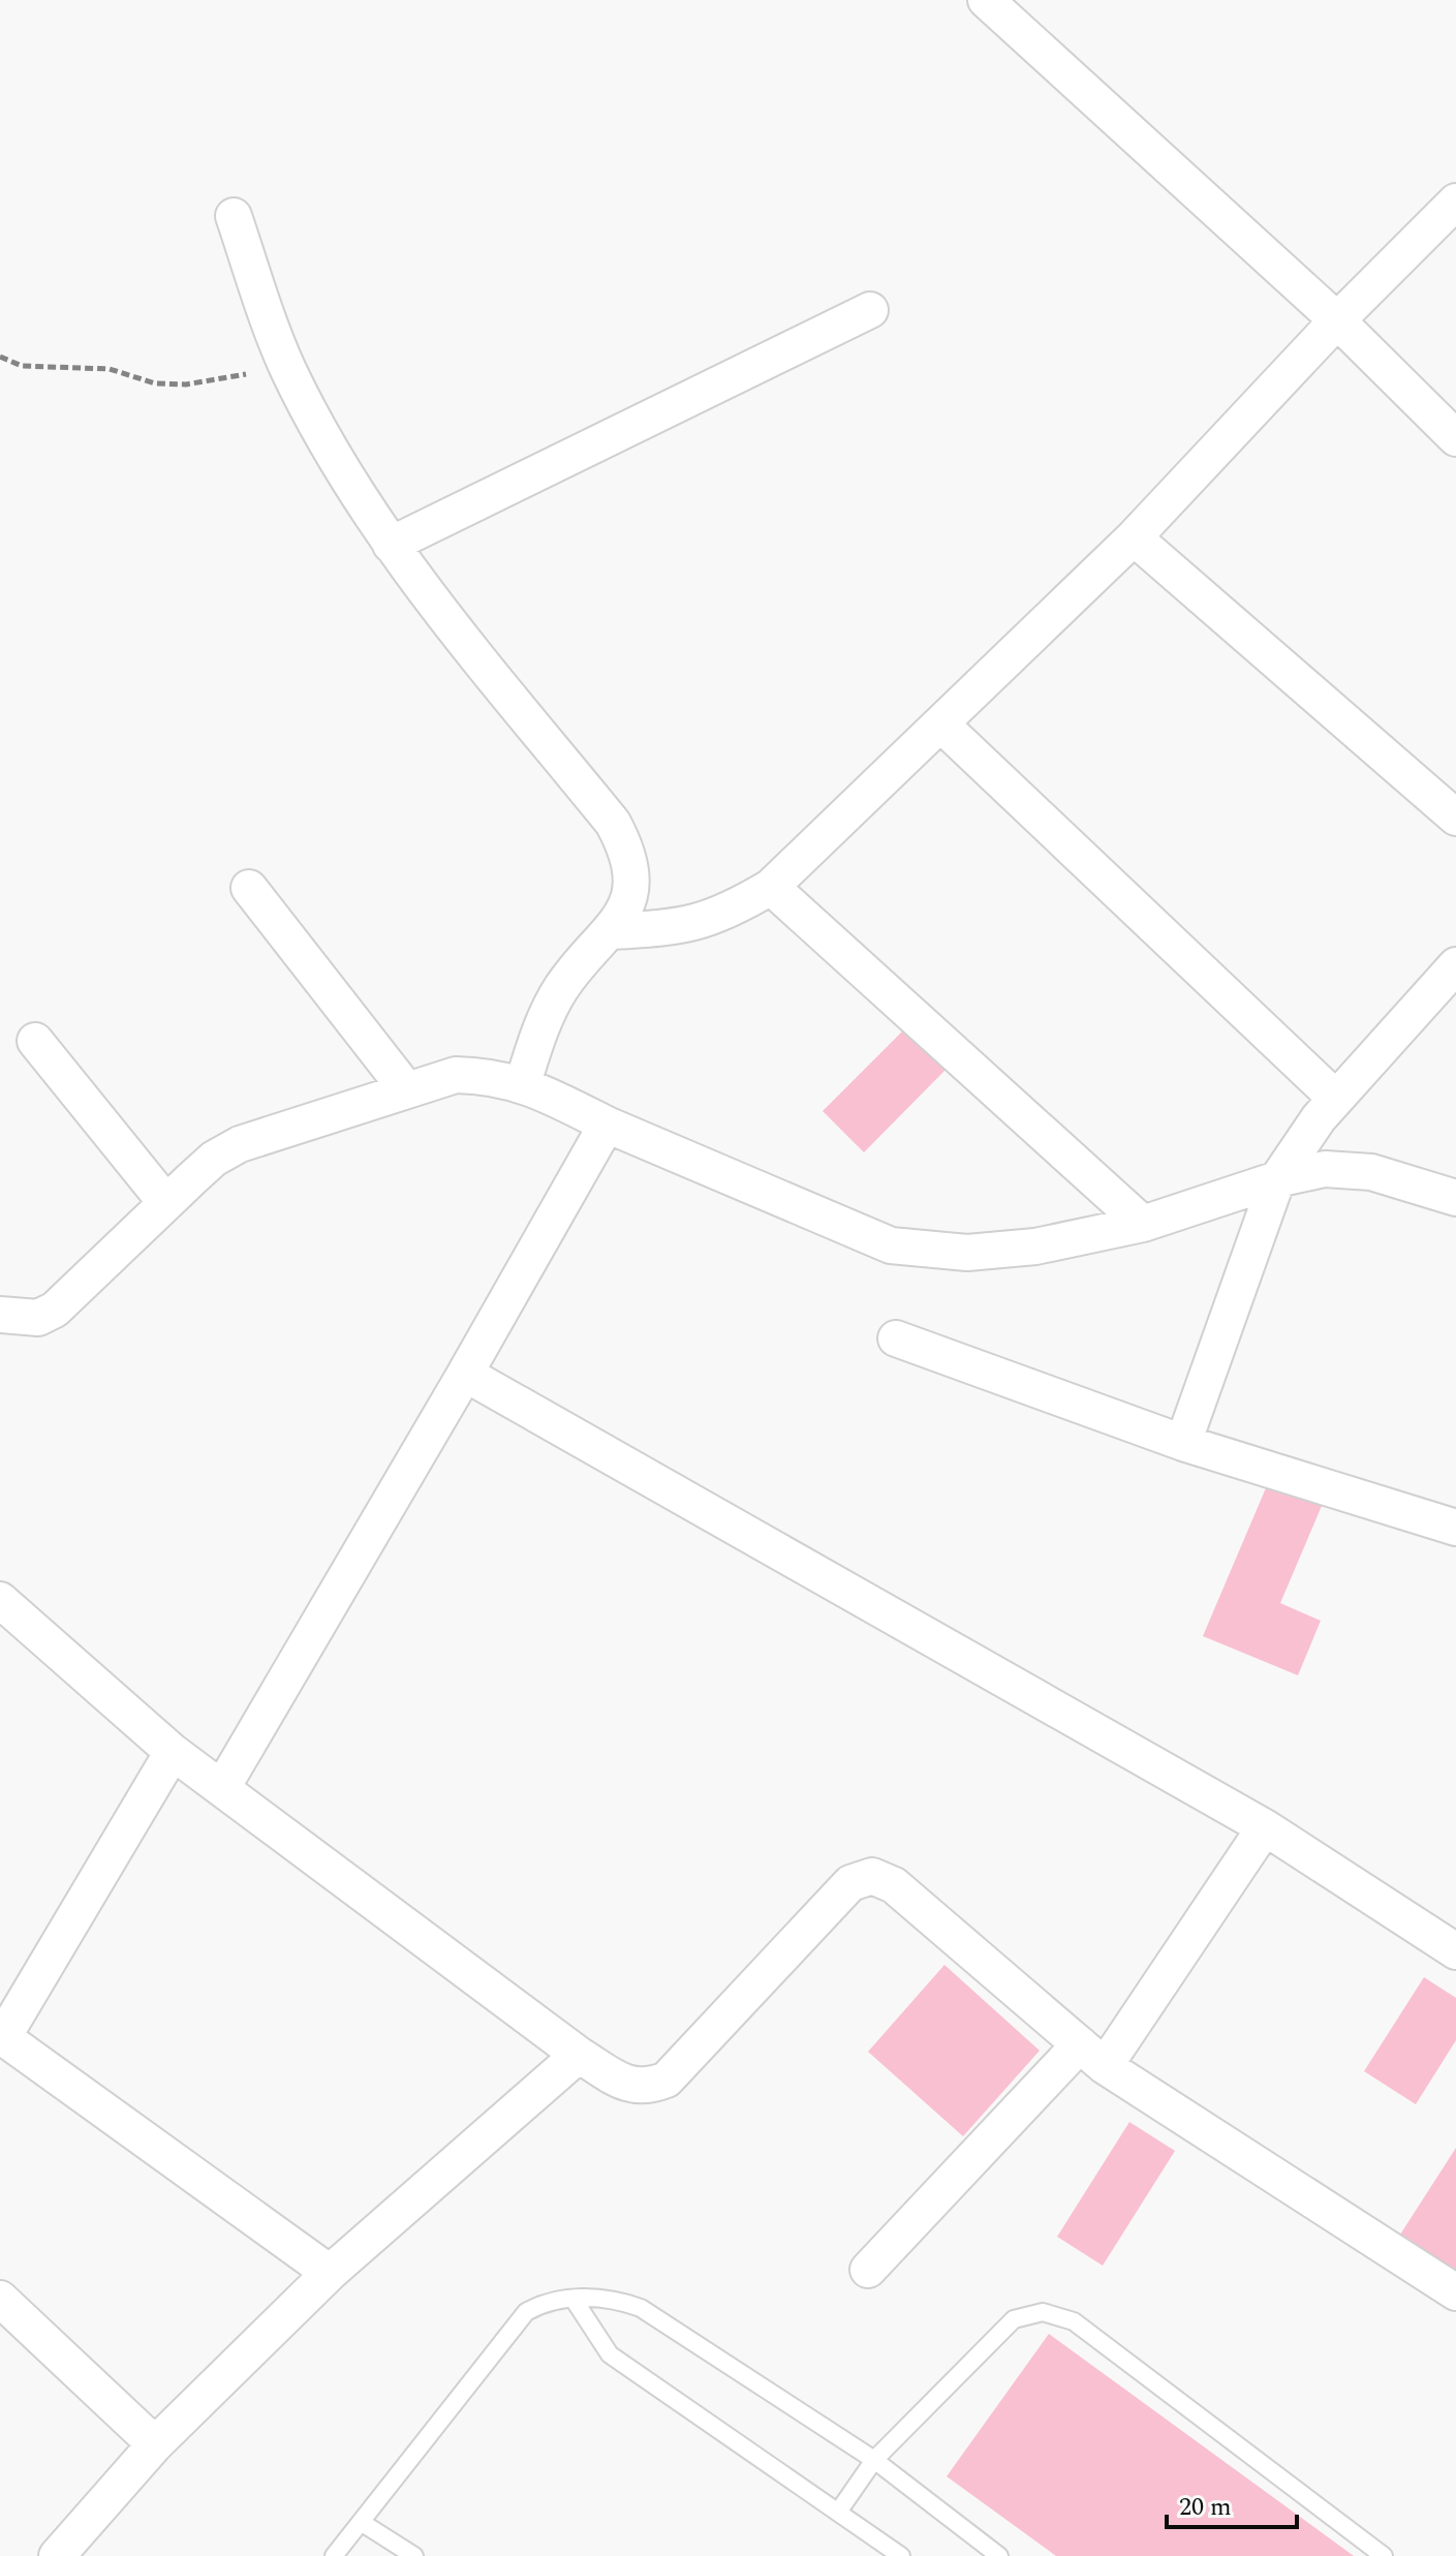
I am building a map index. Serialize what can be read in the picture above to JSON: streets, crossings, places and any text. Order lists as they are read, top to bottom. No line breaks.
{"scale_bar":"20 m"}
